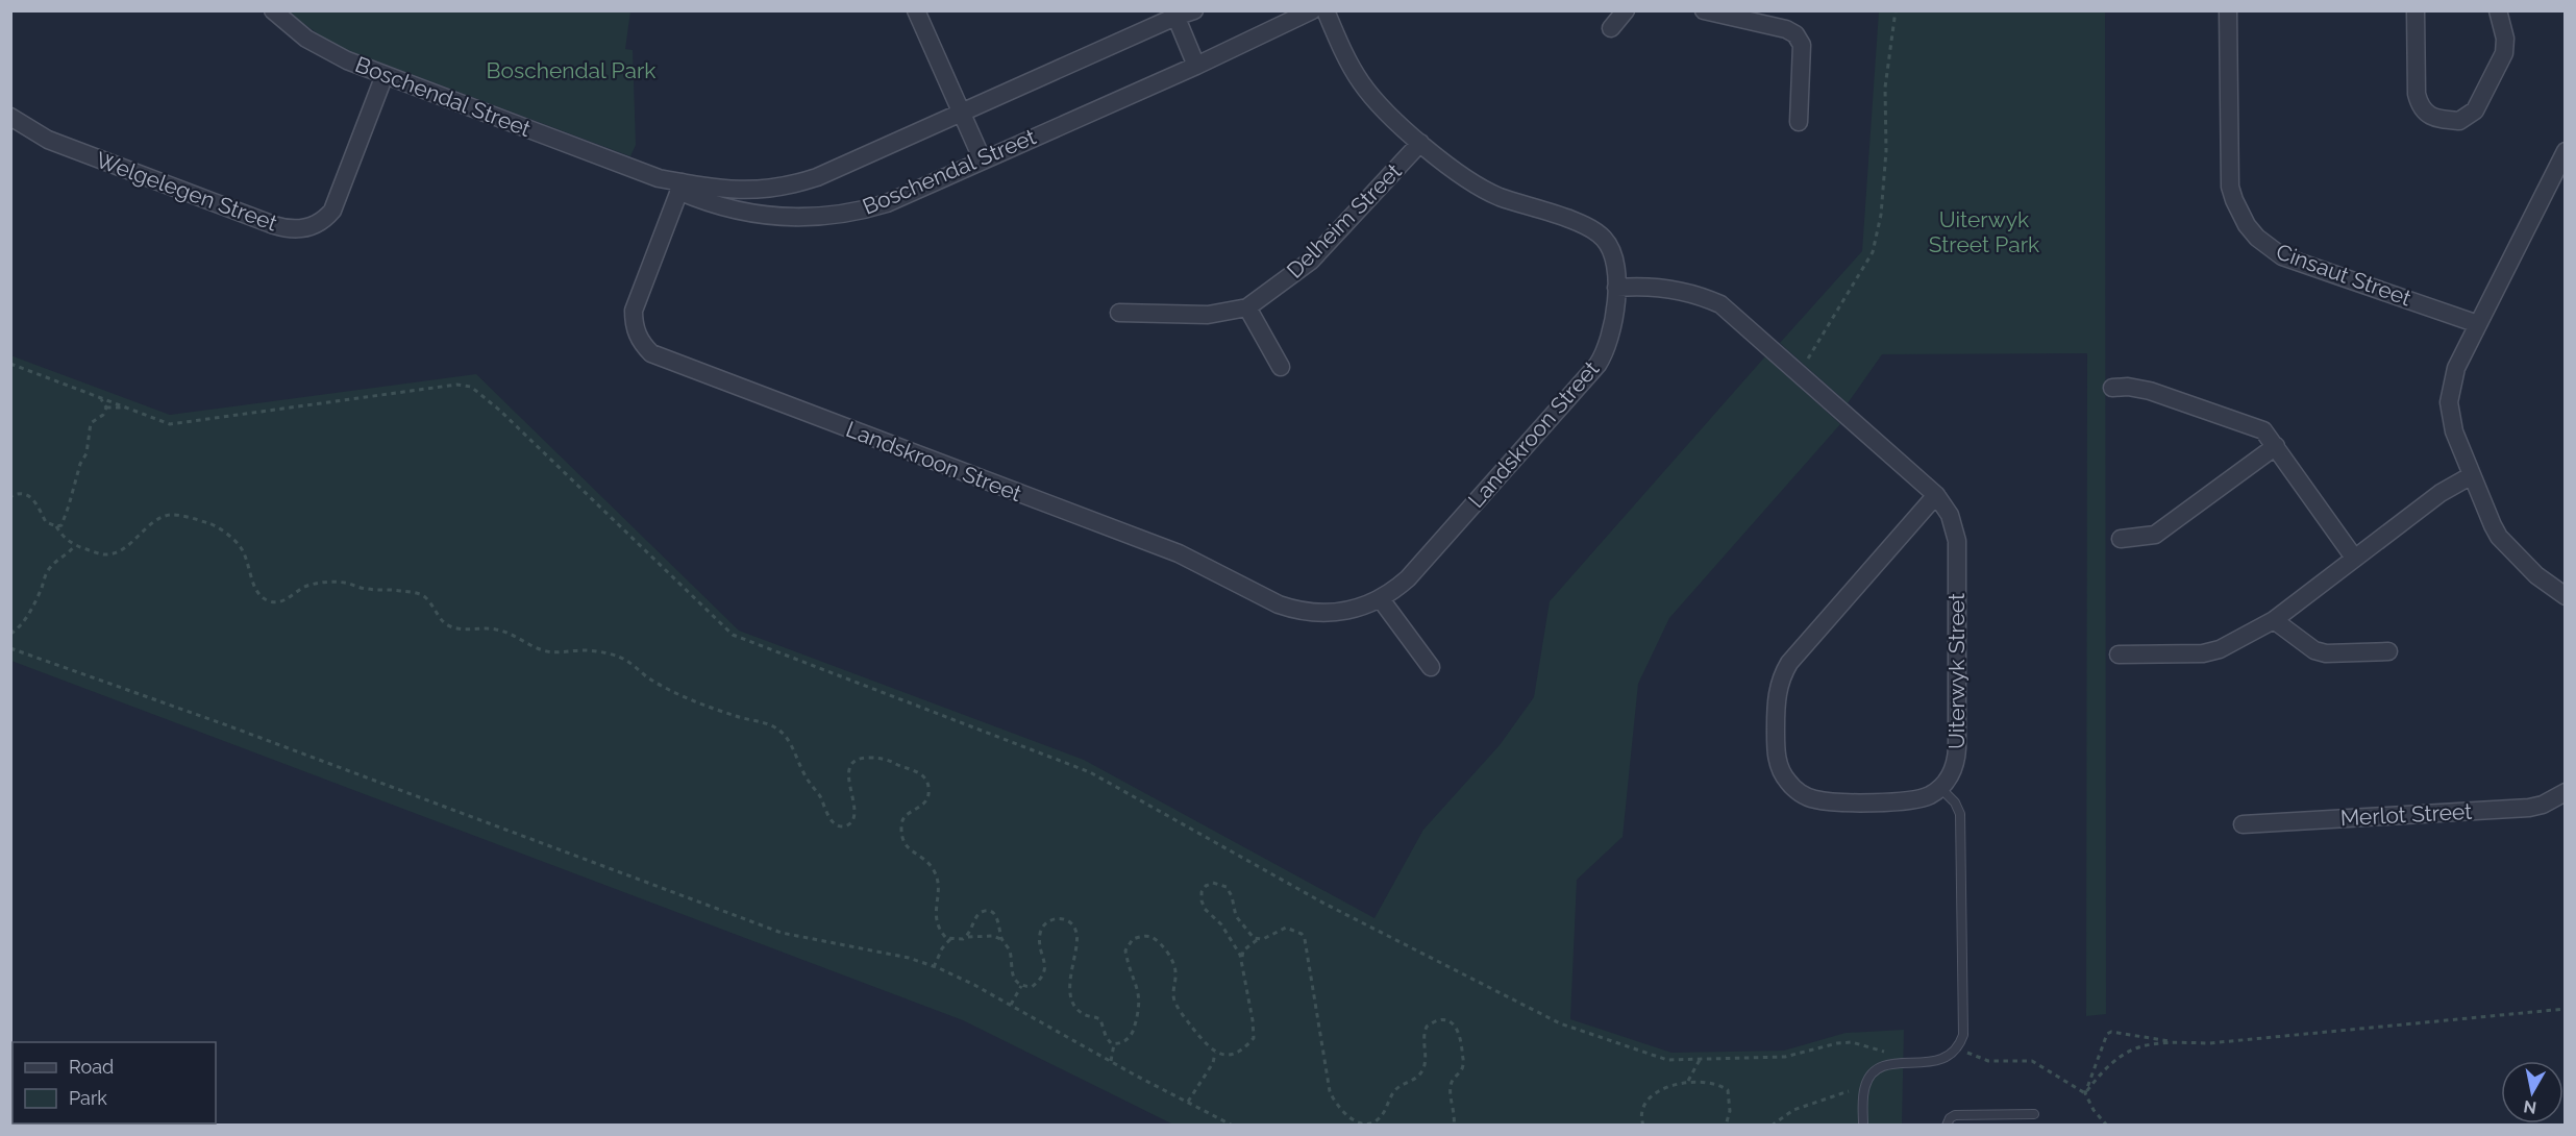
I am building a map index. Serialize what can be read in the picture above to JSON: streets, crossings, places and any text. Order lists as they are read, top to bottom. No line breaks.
{"streets":{"street":["Boschendal Street","Welgelegen Street","Delheim Street","Cinsaut Street","Landskroon Street","Uiterwyk Street","Merlot Street"]},"crossings":[["Boschendal Street","Welgelegen Street"],["Boschendal Street","Landskroon Street"],["Delheim Street","Landskroon Street"],["Landskroon Street","Uiterwyk Street"]],"parks":["Boschendal Park","Uiterwyk Street Park"],"legend":["Road","Park"],"north":"bottom"}
